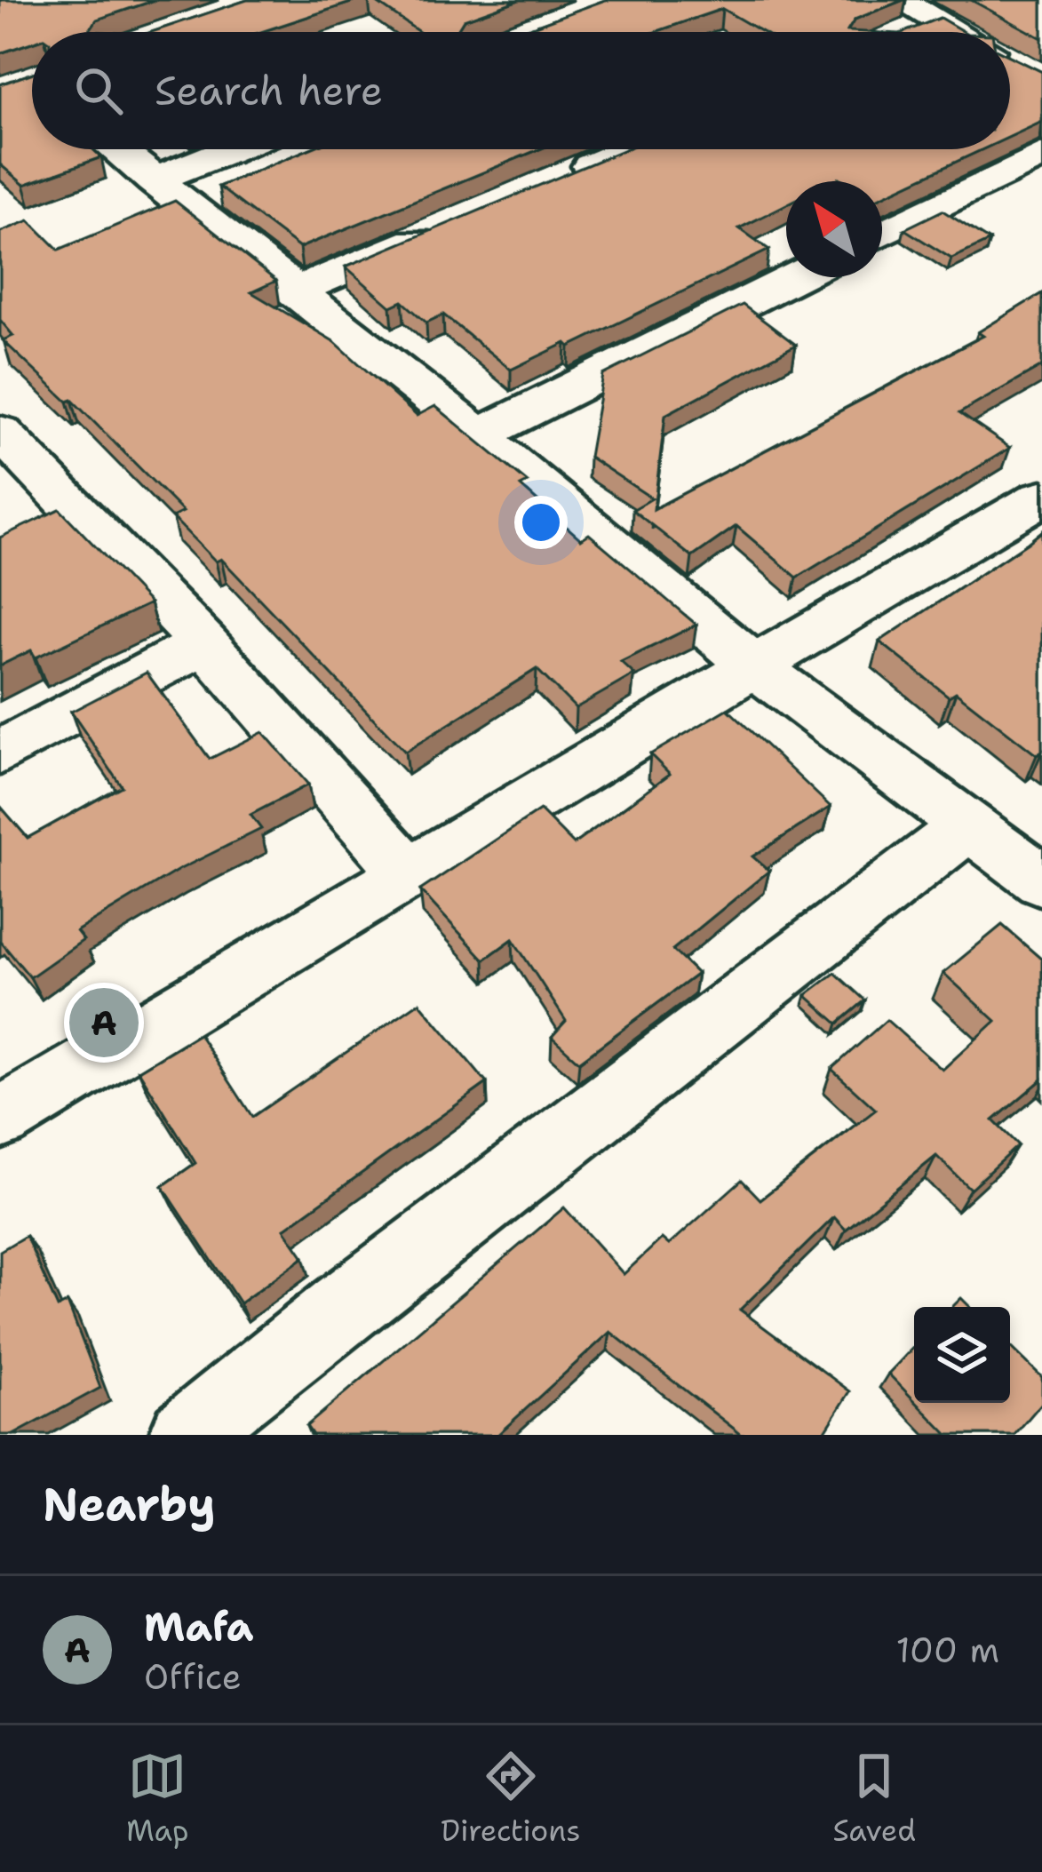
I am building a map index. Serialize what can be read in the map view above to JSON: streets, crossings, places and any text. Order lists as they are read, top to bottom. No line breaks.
{"north":"top left","page":{"search":"Search here","pins":"A","heading":"Nearby","list":[{"mark":"A","name":"Mafa","note":"Office","value":"100 m"}],"nav":["Map","Directions","Saved"]}}
